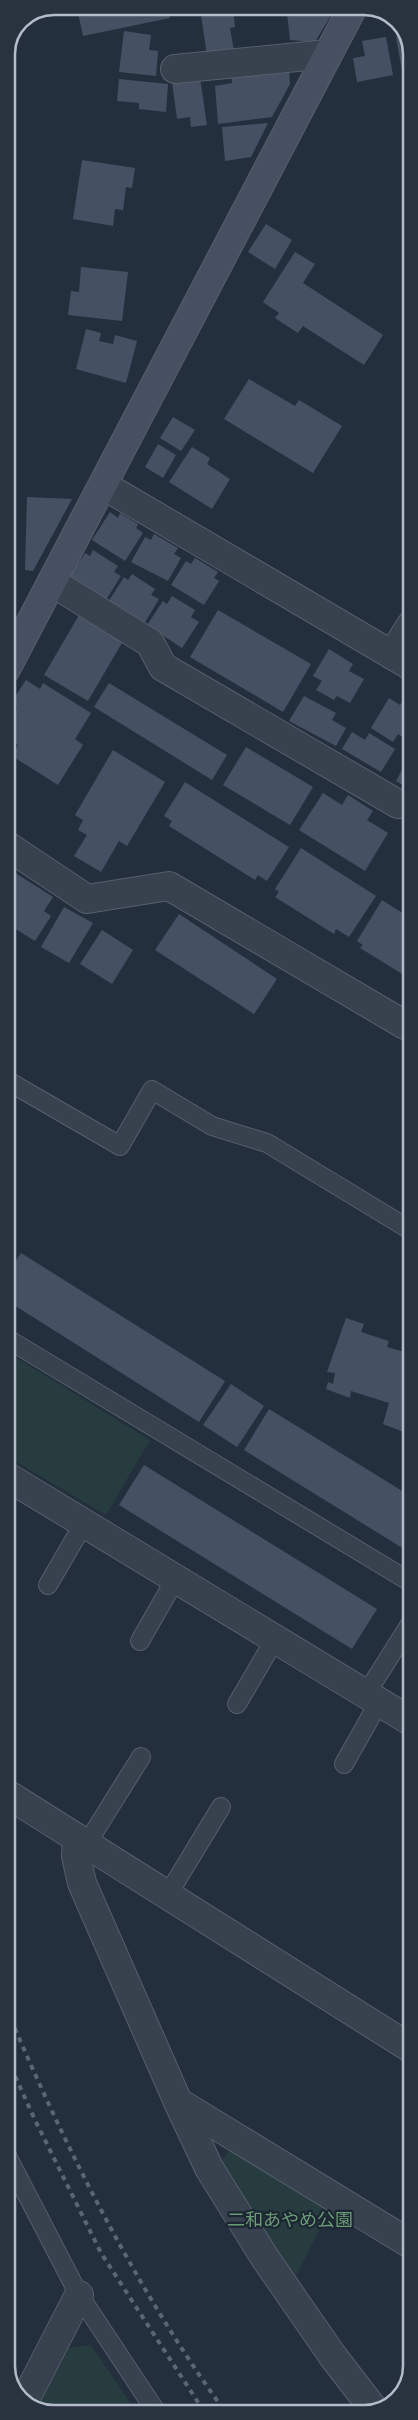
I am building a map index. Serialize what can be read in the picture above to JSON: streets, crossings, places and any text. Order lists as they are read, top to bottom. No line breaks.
{"parks":["二和あやめ公園"]}
